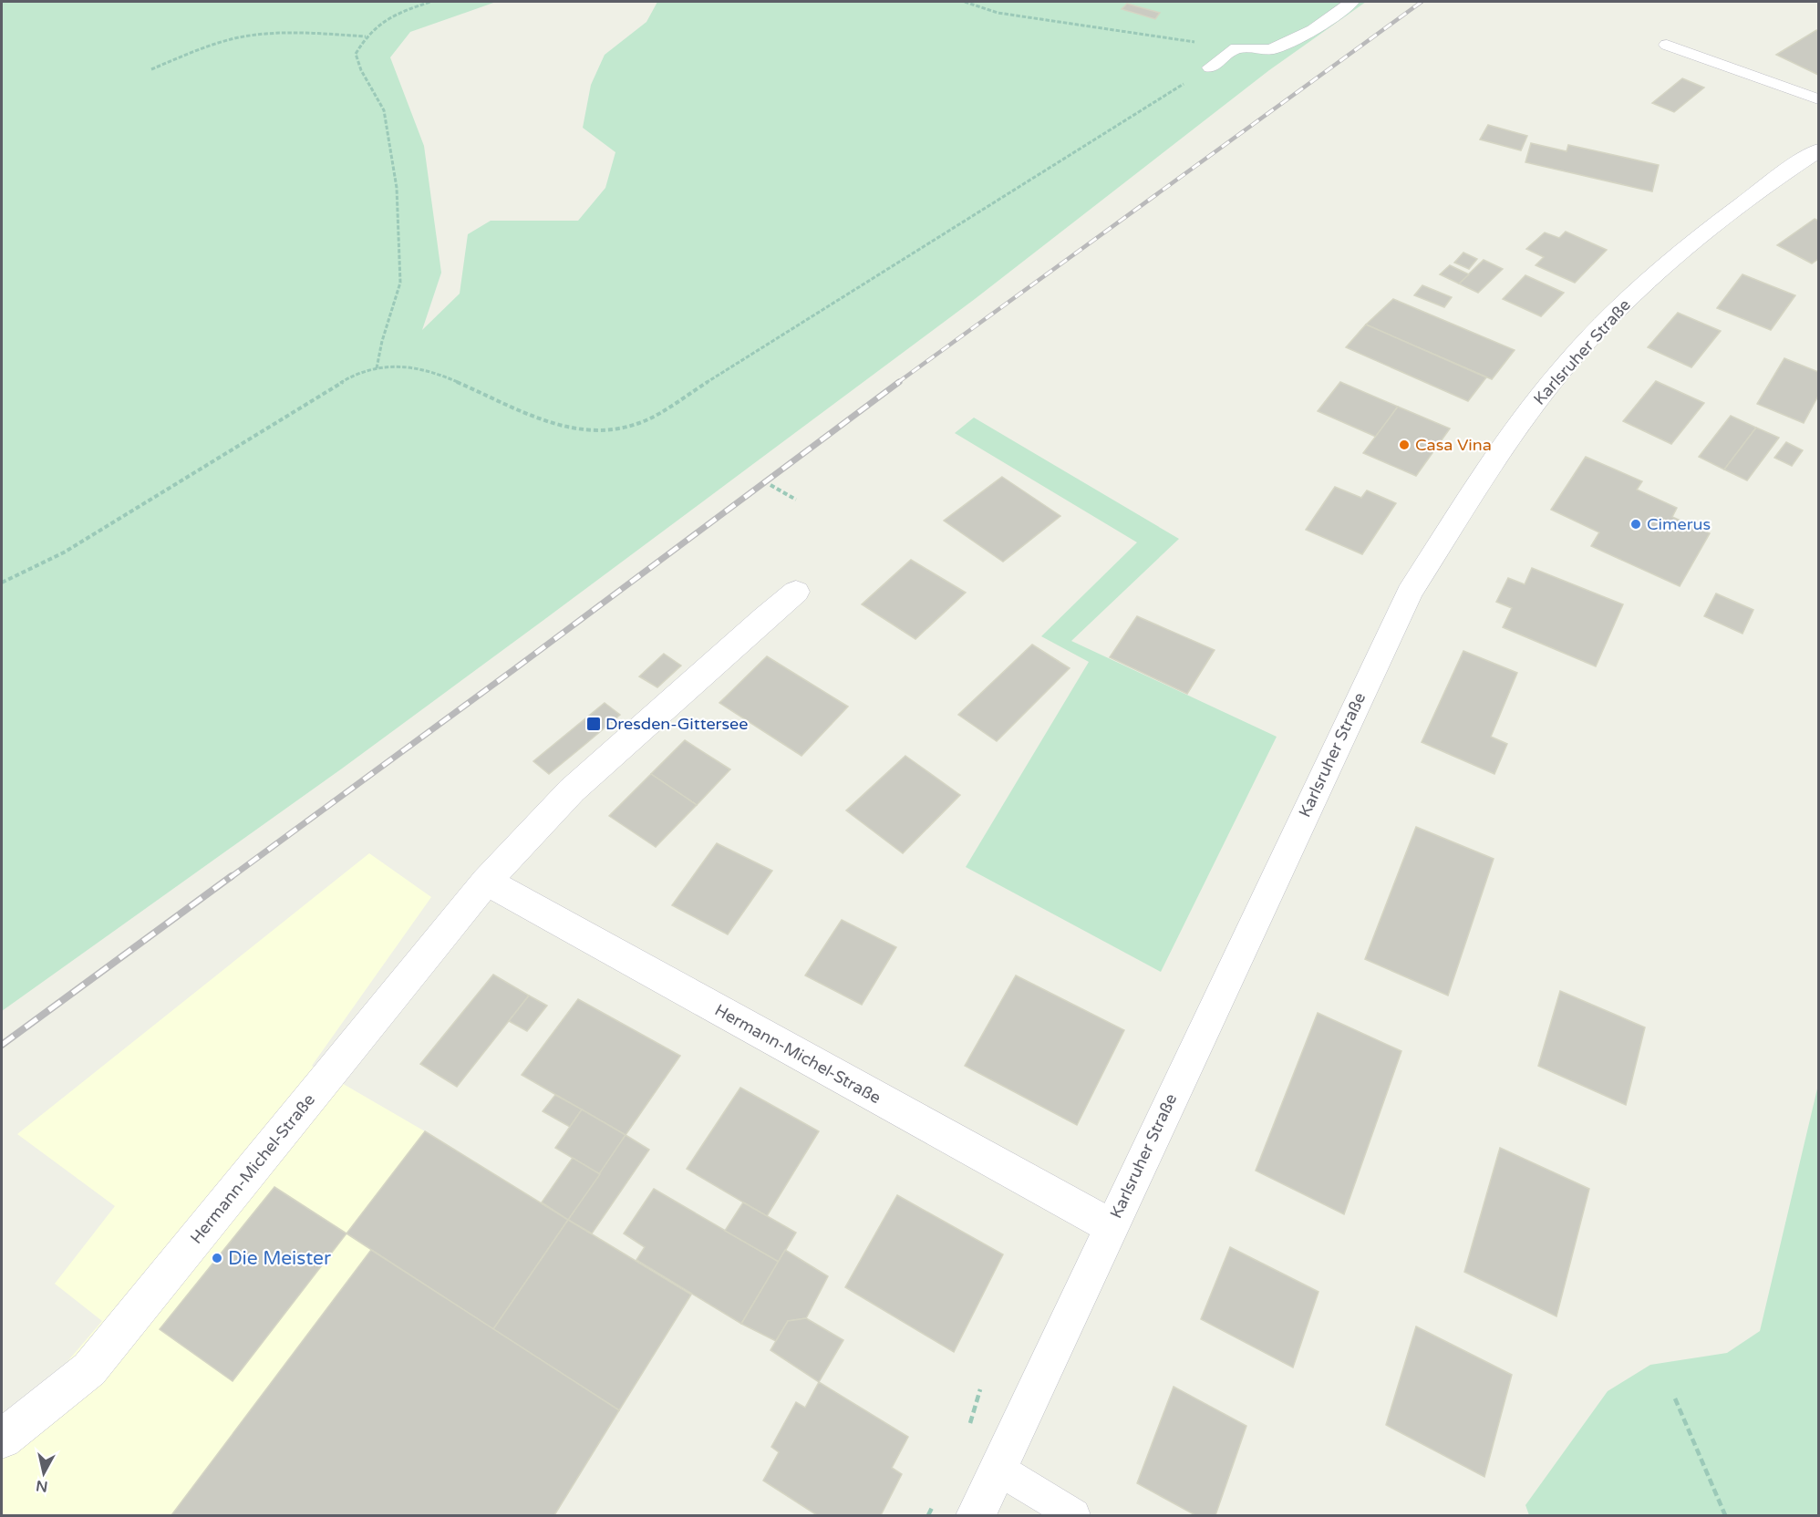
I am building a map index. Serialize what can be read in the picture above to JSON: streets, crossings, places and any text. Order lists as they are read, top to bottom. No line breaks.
{"streets":{"main road":["Karlsruher Straße","Hermann-Michel-Straße"]},"crossings":[["Karlsruher Straße","Hermann-Michel-Straße"]],"places":{"other":["Casa Vina","Cimerus","Die Meister"],"transit":["Dresden-Gittersee"]},"north":"bottom"}
